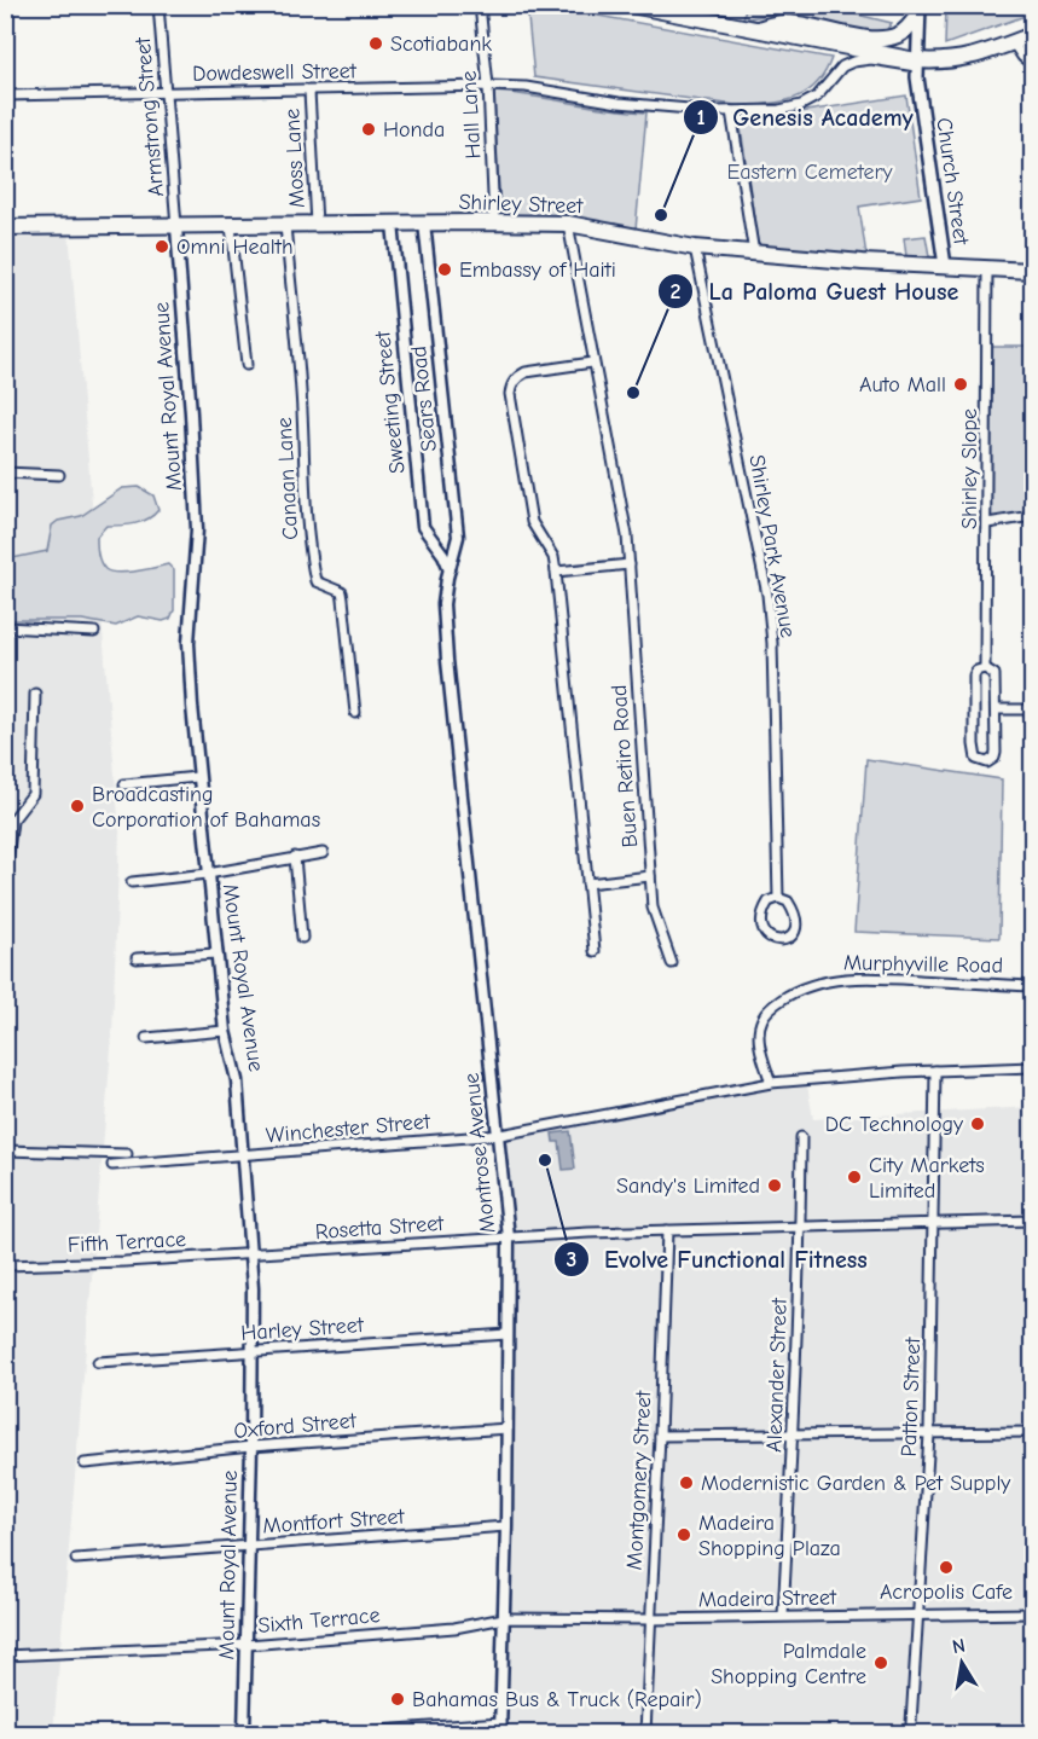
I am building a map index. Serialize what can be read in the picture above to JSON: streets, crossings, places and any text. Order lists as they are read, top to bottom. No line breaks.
{"streets":{"highway":["Shirley Street"],"main road":["Church Street"],"street":["Dowdeswell Street","Hall Lane","Armstrong Street","Moss Lane","Mount Royal Avenue","Sears Road","Sweeting Street","Shirley Slope","Canaan Lane","Shirley Park Avenue","Buen Retiro Road","Murphyville Road","Winchester Street","Montrose Avenue","Rosetta Street","Fifth Terrace","Harley Street","Alexander Street","Patton Street","Oxford Street","Montgomery Street","Montfort Street","Madeira Street","Sixth Terrace"]},"crossings":[["Dowdeswell Street","Hall Lane"],["Dowdeswell Street","Armstrong Street"],["Dowdeswell Street","Moss Lane"],["Dowdeswell Street","Church Street"],["Hall Lane","Shirley Street"],["Armstrong Street","Shirley Street"],["Armstrong Street","Mount Royal Avenue"],["Moss Lane","Shirley Street"],["Church Street","Shirley Street"],["Shirley Street","Mount Royal Avenue"],["Shirley Street","Sears Road"],["Shirley Street","Sweeting Street"],["Shirley Street","Shirley Slope"],["Shirley Street","Canaan Lane"],["Shirley Street","Shirley Park Avenue"],["Shirley Street","Buen Retiro Road"],["Mount Royal Avenue","Winchester Street"],["Mount Royal Avenue","Rosetta Street"],["Mount Royal Avenue","Fifth Terrace"],["Mount Royal Avenue","Harley Street"],["Mount Royal Avenue","Oxford Street"],["Mount Royal Avenue","Montfort Street"],["Mount Royal Avenue","Sixth Terrace"],["Sears Road","Sweeting Street"],["Sears Road","Montrose Avenue"],["Sweeting Street","Montrose Avenue"],["Winchester Street","Montrose Avenue"],["Montrose Avenue","Rosetta Street"],["Montrose Avenue","Harley Street"],["Montrose Avenue","Oxford Street"],["Montrose Avenue","Montfort Street"],["Montrose Avenue","Madeira Street"],["Montrose Avenue","Sixth Terrace"],["Rosetta Street","Fifth Terrace"],["Rosetta Street","Alexander Street"],["Rosetta Street","Patton Street"],["Rosetta Street","Montgomery Street"],["Alexander Street","Madeira Street"],["Patton Street","Madeira Street"],["Montgomery Street","Madeira Street"],["Madeira Street","Sixth Terrace"]],"parks":["Eastern Cemetery"],"places":["Scotiabank","Honda","Genesis Academy","Omni Health","Embassy of Haiti","Auto Mall","La Paloma Guest House","Broadcasting Corporation of Bahamas","DC Technology","Evolve Functional Fitness","City Markets Limited","Sandy's Limited","Modernistic Garden & Pet Supply","Madeira Shopping Plaza","Acropolis Cafe","Palmdale Shopping Centre","Bahamas Bus & Truck (Repair)"],"north":"top"}
